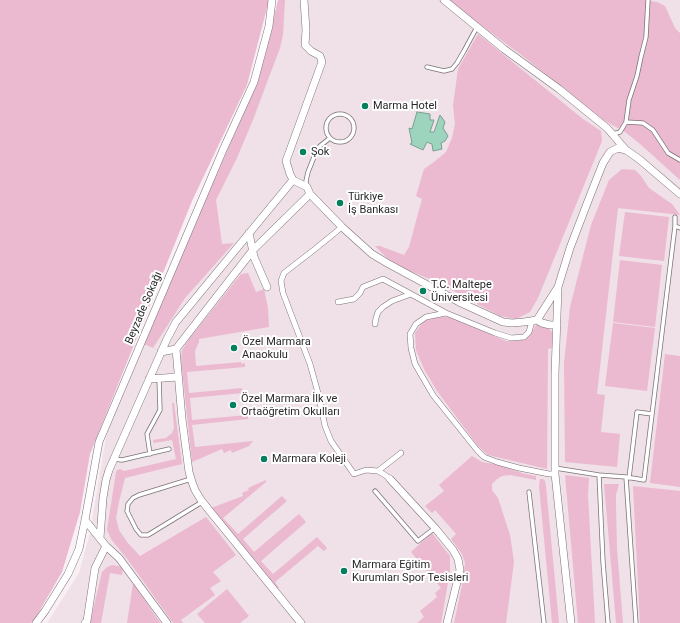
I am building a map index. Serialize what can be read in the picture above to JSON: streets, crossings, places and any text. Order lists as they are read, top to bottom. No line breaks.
{"streets":{"street":["Beyzade Sokağı"]},"places":["Marma Hotel","Şok","Türkiye İş Bankası","T.C. Maltepe Üniversitesi","Özel Marmara Anaokulu","Özel Marmara İlk ve Ortaöğretim Okulları","Marmara Koleji","Marmara Eğitim Kurumları Spor Tesisleri"]}
